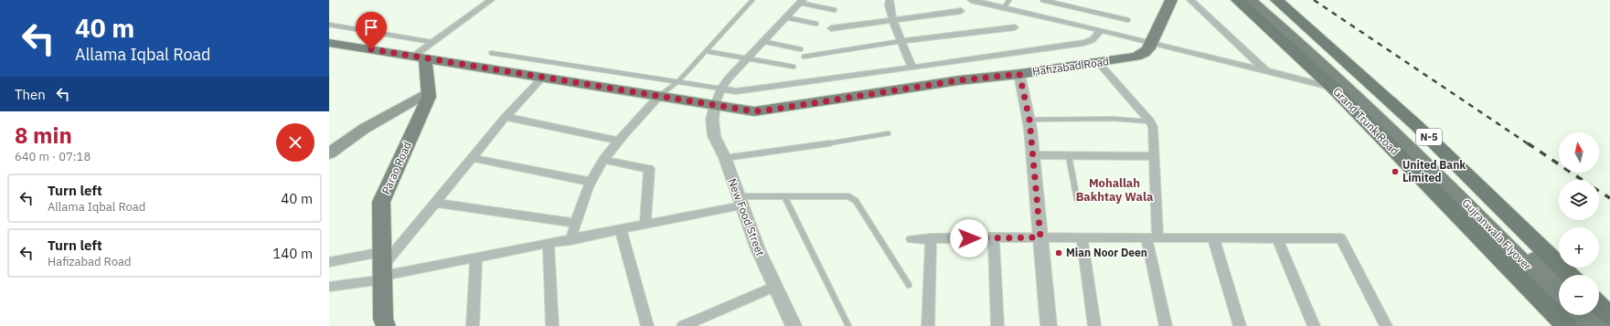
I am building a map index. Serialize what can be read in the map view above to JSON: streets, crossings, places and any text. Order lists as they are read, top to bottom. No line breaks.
{"streets":{"highway":["Grand Trunk Road","N-5"],"main road":["Hafizabad Road","Parao Road","Gujranwala Flyover"],"street":["New Food Street"]},"crossings":[["Hafizabad Road","Parao Road"],["Hafizabad Road","New Food Street"]],"districts":["Mohallah Bakhtay Wala"],"places":["United Bank Limited","Mian Noor Deen"],"north":"top","page":{"turn":["40 m","Allama Iqbal Road"],"then":"Then","heading":["8 min","640 m · 07:18"],"map_buttons":["+","−"],"list":[{"name":"Turn left","note":"Allama Iqbal Road","value":"40 m"},{"name":"Turn left","note":"Hafizabad Road","value":"140 m"}]}}
